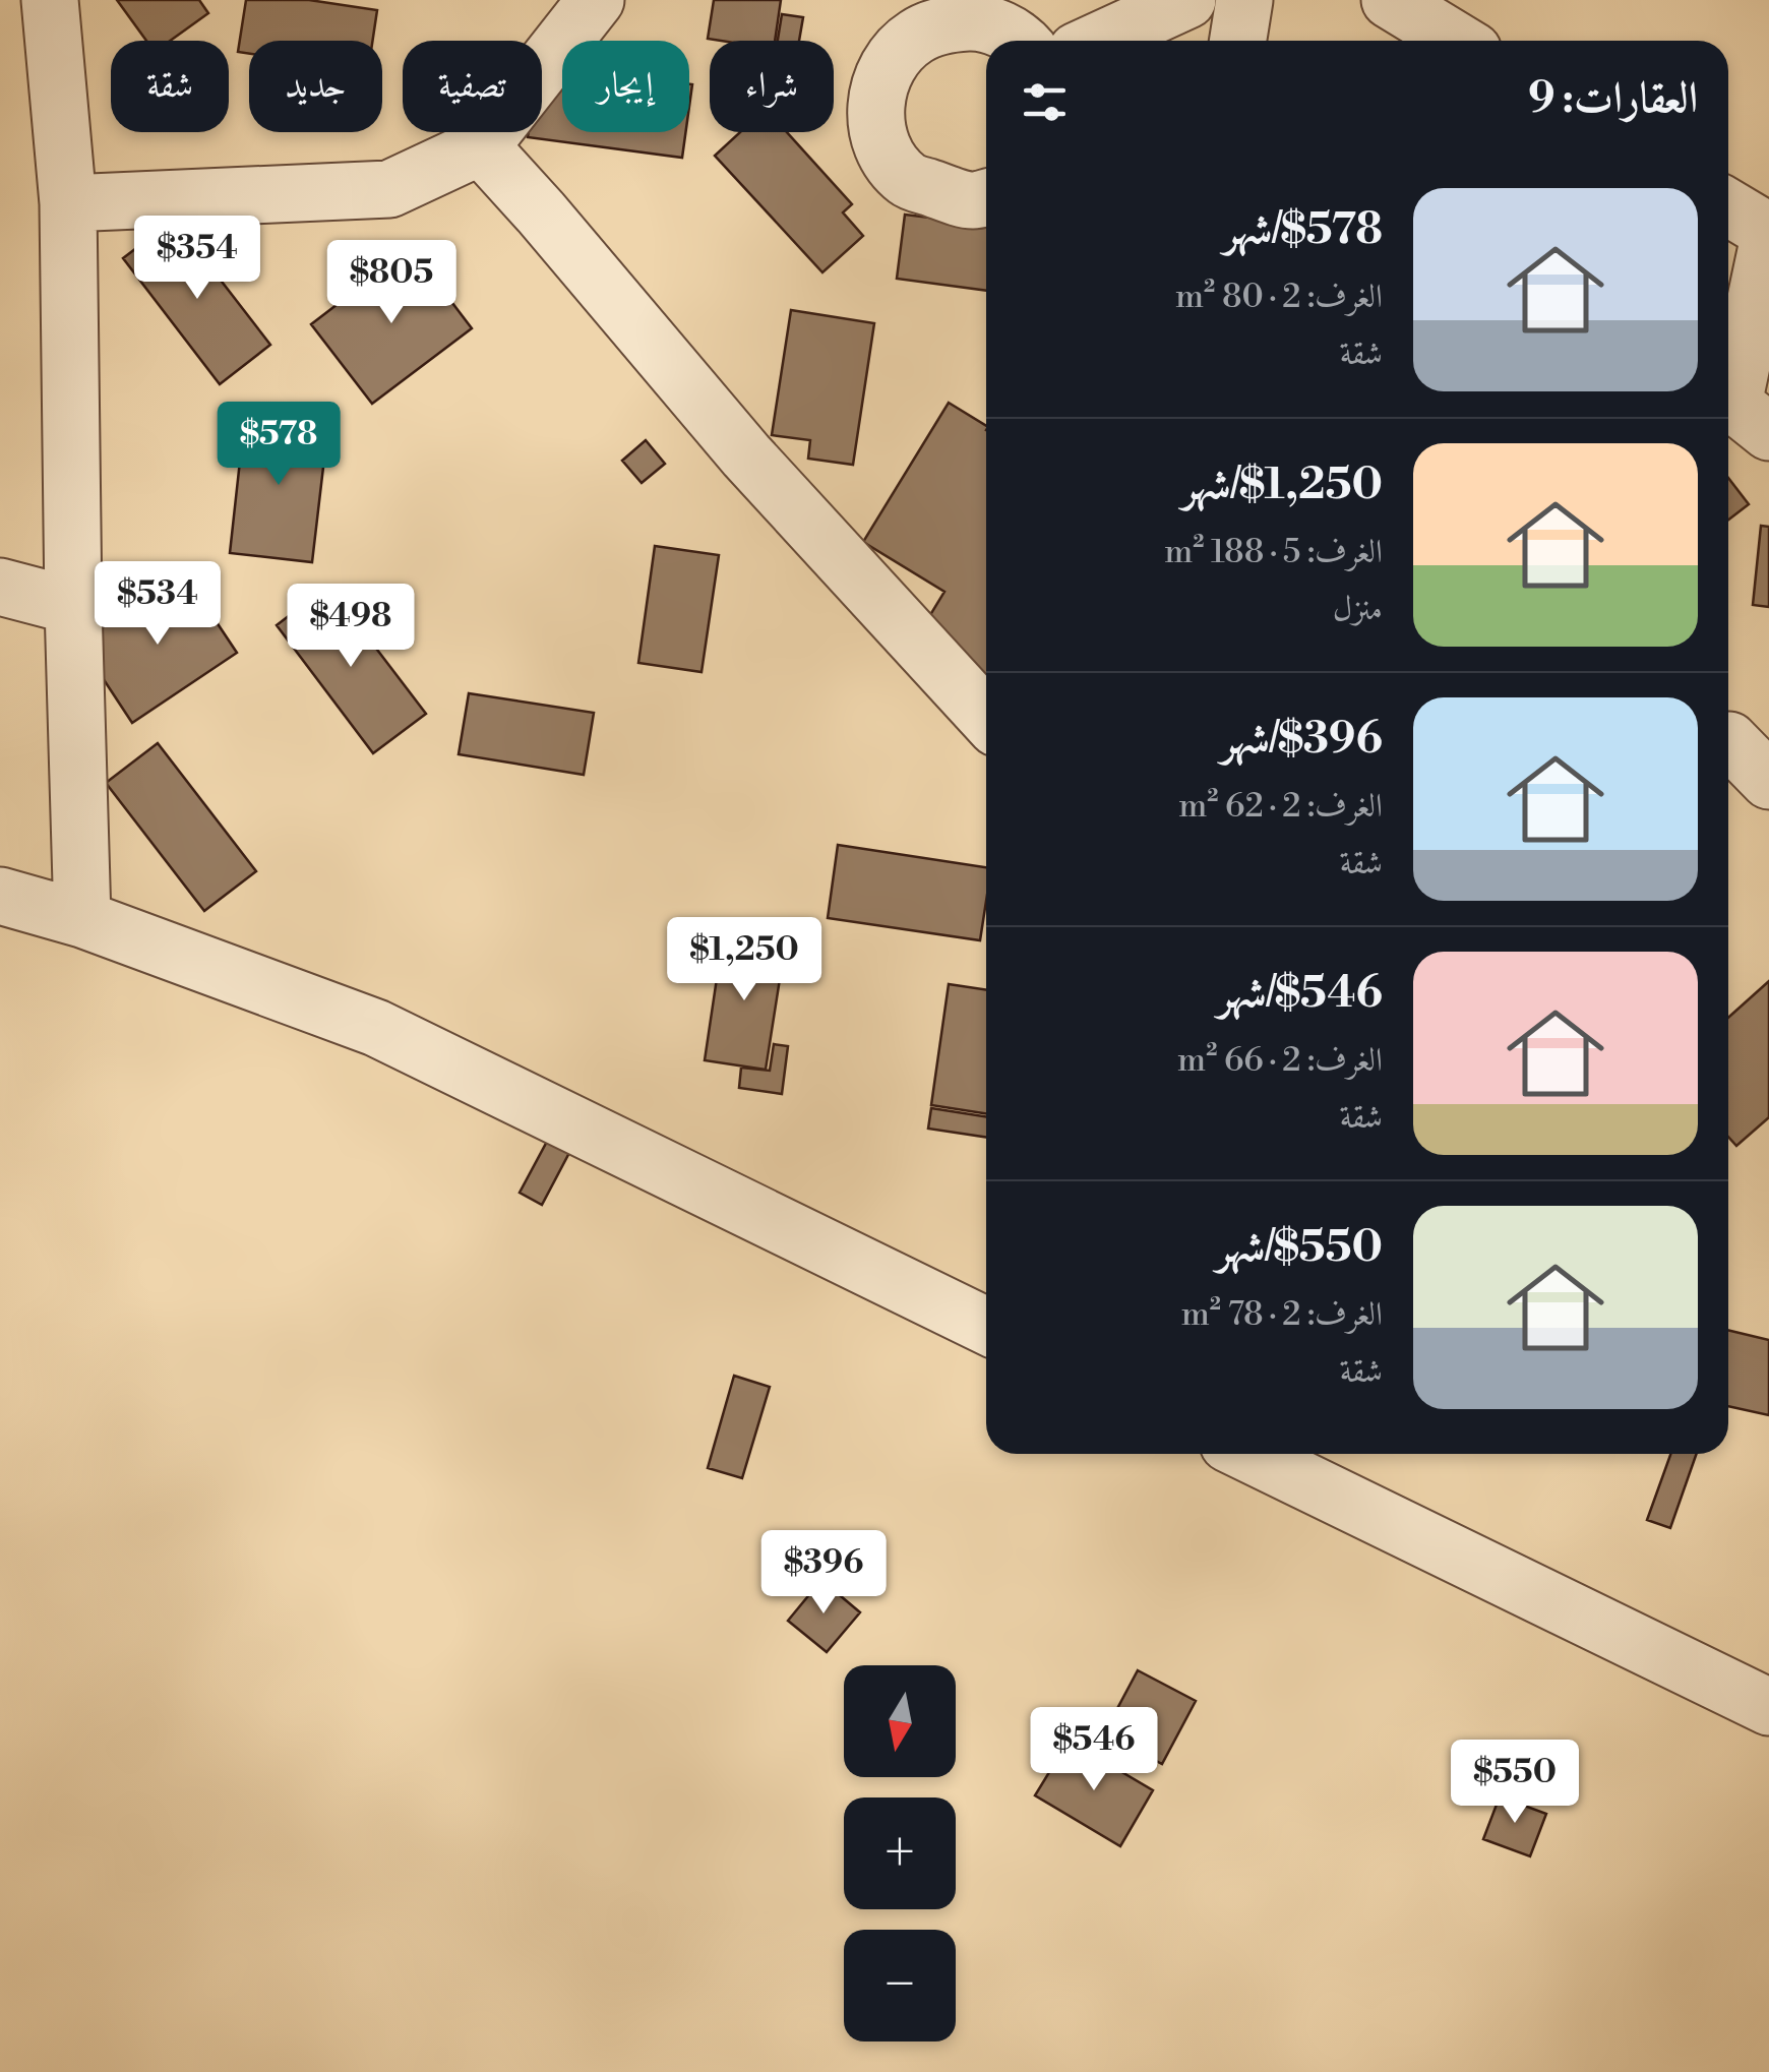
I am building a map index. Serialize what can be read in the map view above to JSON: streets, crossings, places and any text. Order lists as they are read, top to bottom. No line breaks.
{"north":"bottom","page":{"chip":["شراء","إيجار","تصفية","جديد","شقة"],"heading":"العقارات: 9","list":[{"name":"$578/شهر","note":"الغرف: 2 · 80 m² · شقة"},{"name":"$1,250/شهر","note":"الغرف: 5 · 188 m² · منزل"},{"name":"$396/شهر","note":"الغرف: 2 · 62 m² · شقة"},{"name":"$546/شهر","note":"الغرف: 2 · 66 m² · شقة"},{"name":"$550/شهر","note":"الغرف: 2 · 78 m² · شقة"}],"price":["$354","$805","$578","$534","$498","$1,250","$396","$546","$550"],"map_buttons":["+","−"]}}
